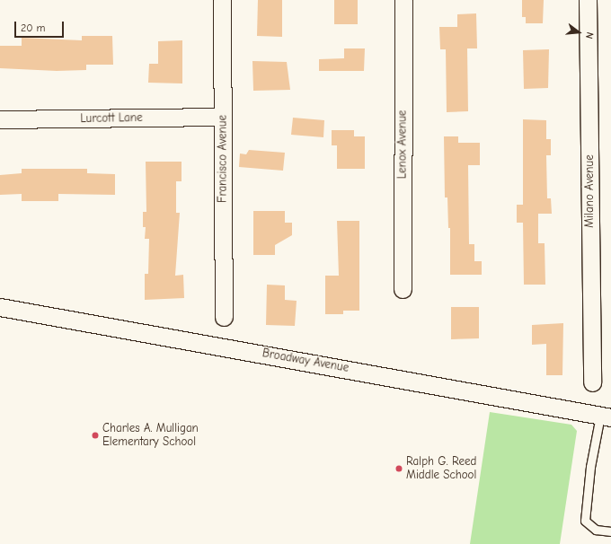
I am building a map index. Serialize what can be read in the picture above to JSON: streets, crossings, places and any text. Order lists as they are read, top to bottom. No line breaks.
{"streets":{"street":["Lurcott Lane","Lenox Avenue","Francisco Avenue","Milano Avenue","Broadway Avenue"]},"crossings":[["Lurcott Lane","Francisco Avenue"]],"places":["Charles A. Mulligan Elementary School","Ralph G. Reed Middle School"],"scale_bar":"20 m","north":"right"}
